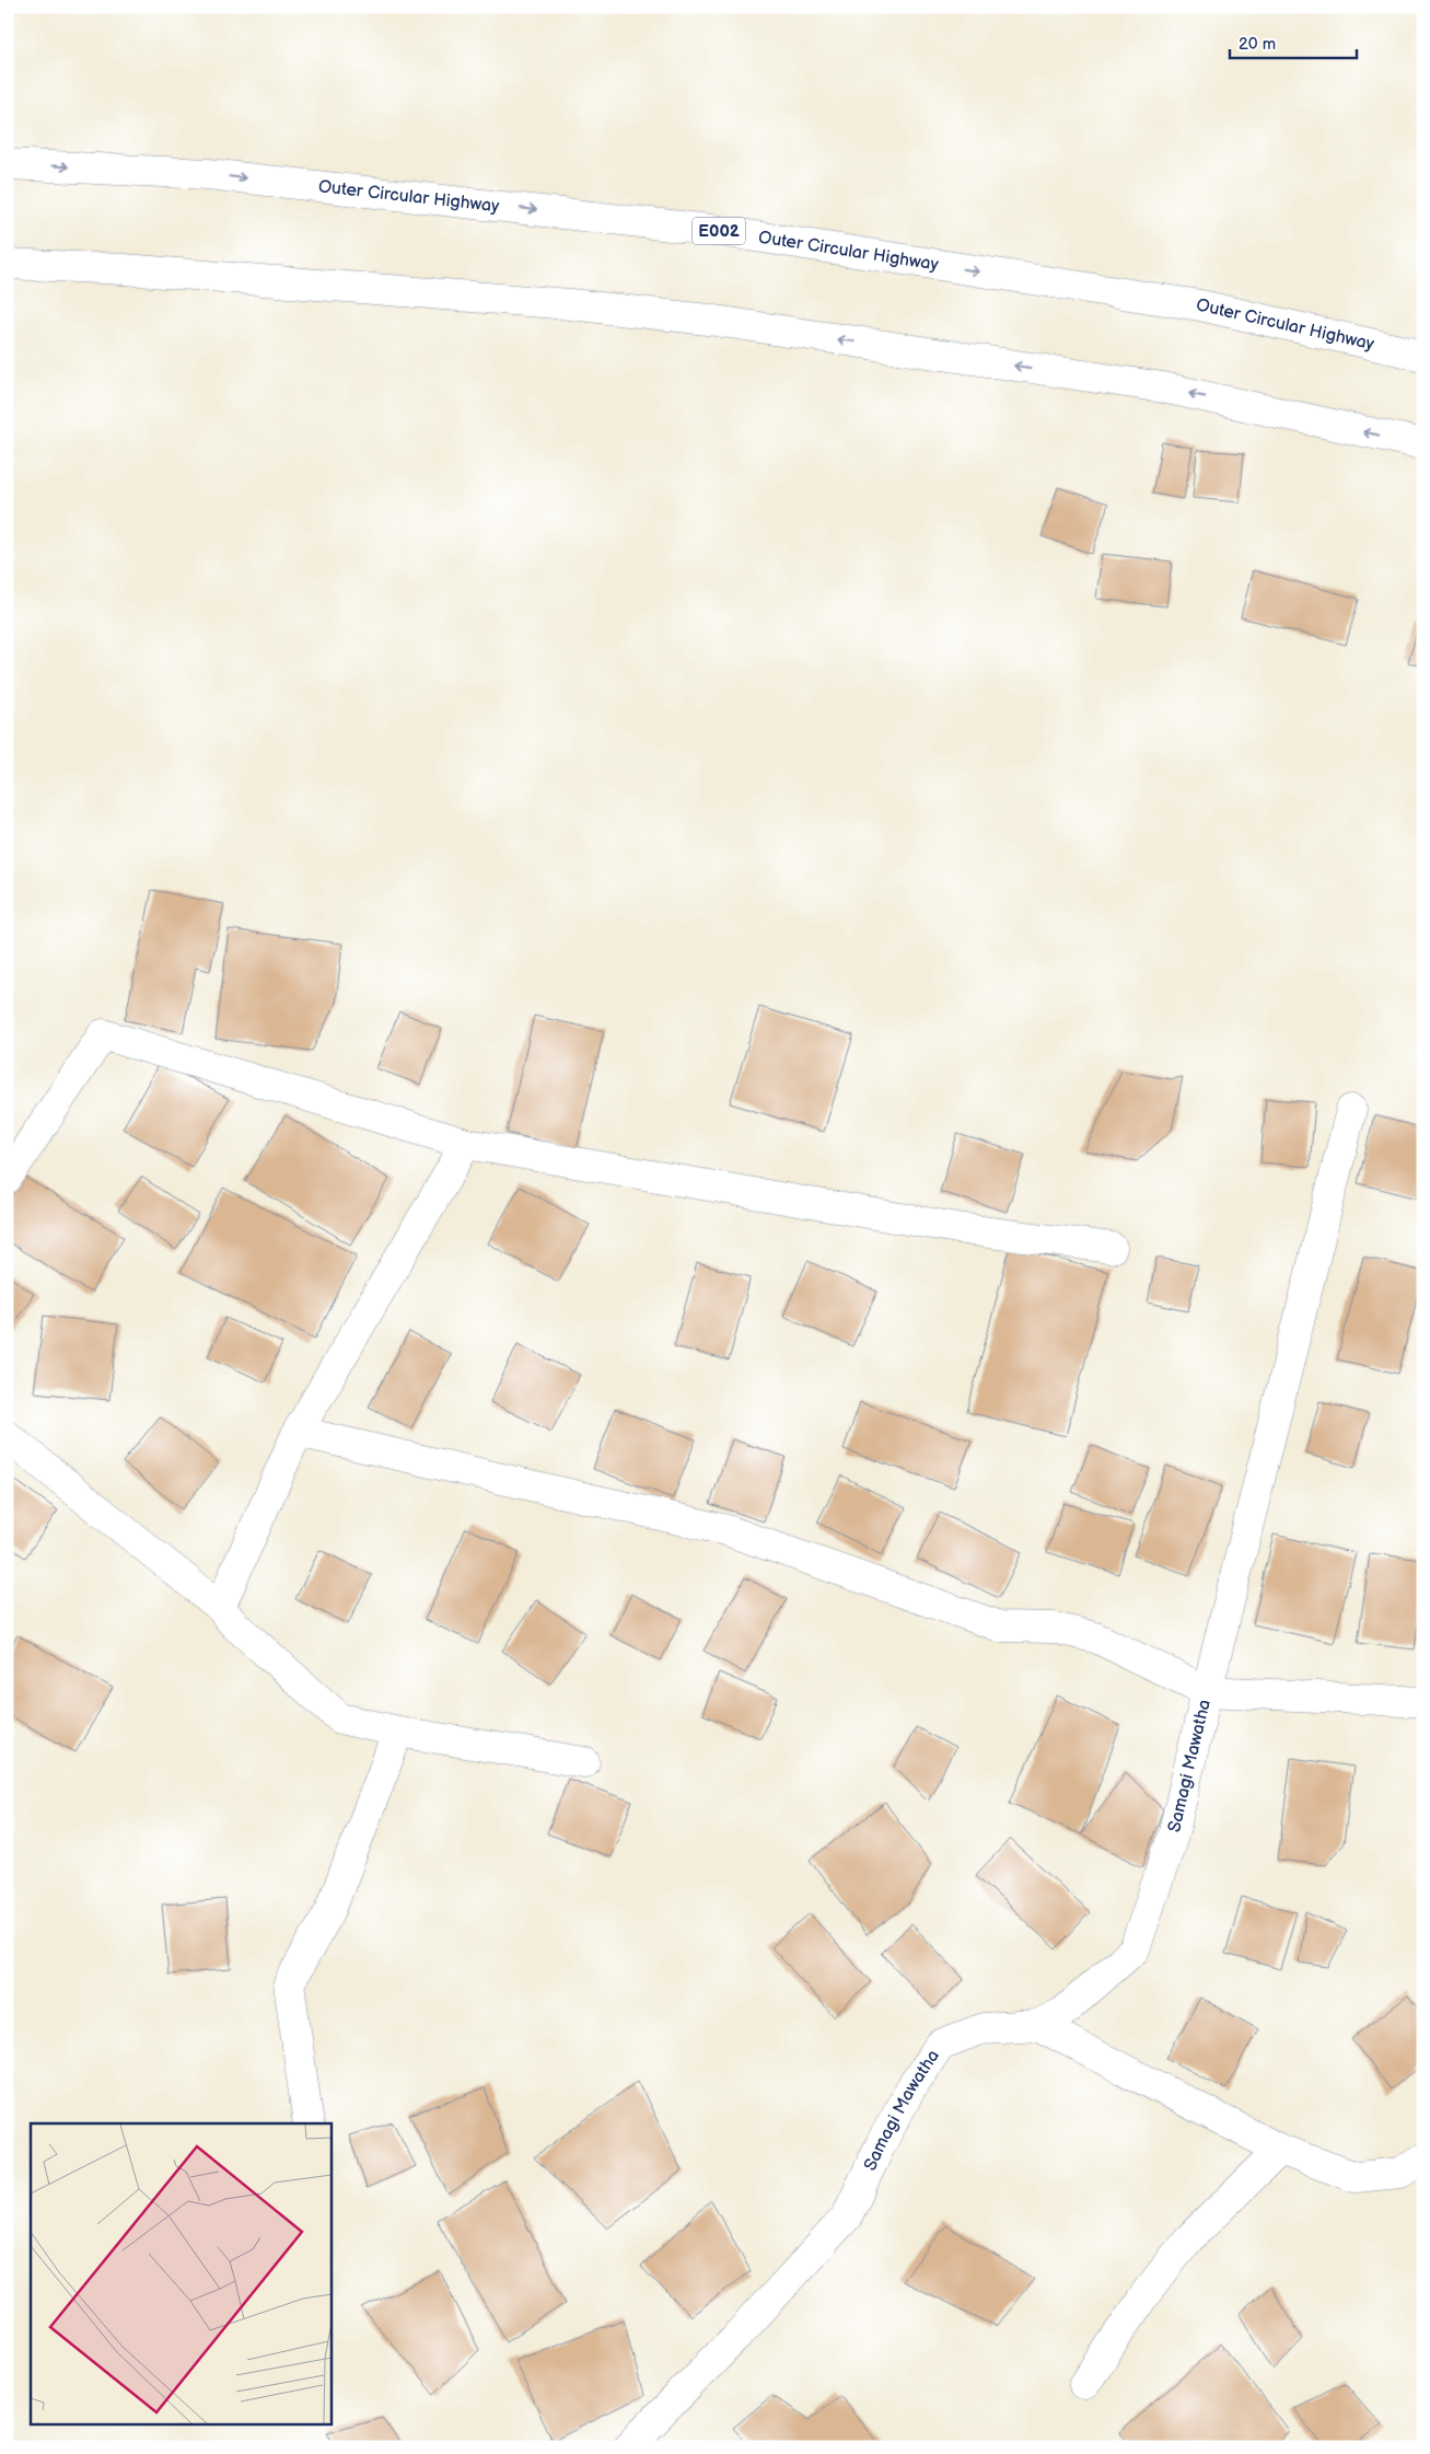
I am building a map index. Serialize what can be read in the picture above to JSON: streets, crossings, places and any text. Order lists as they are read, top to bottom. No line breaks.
{"streets":{"main road":["Outer Circular Highway","E002","Samagi Mawatha"]},"scale_bar":"20 m"}
